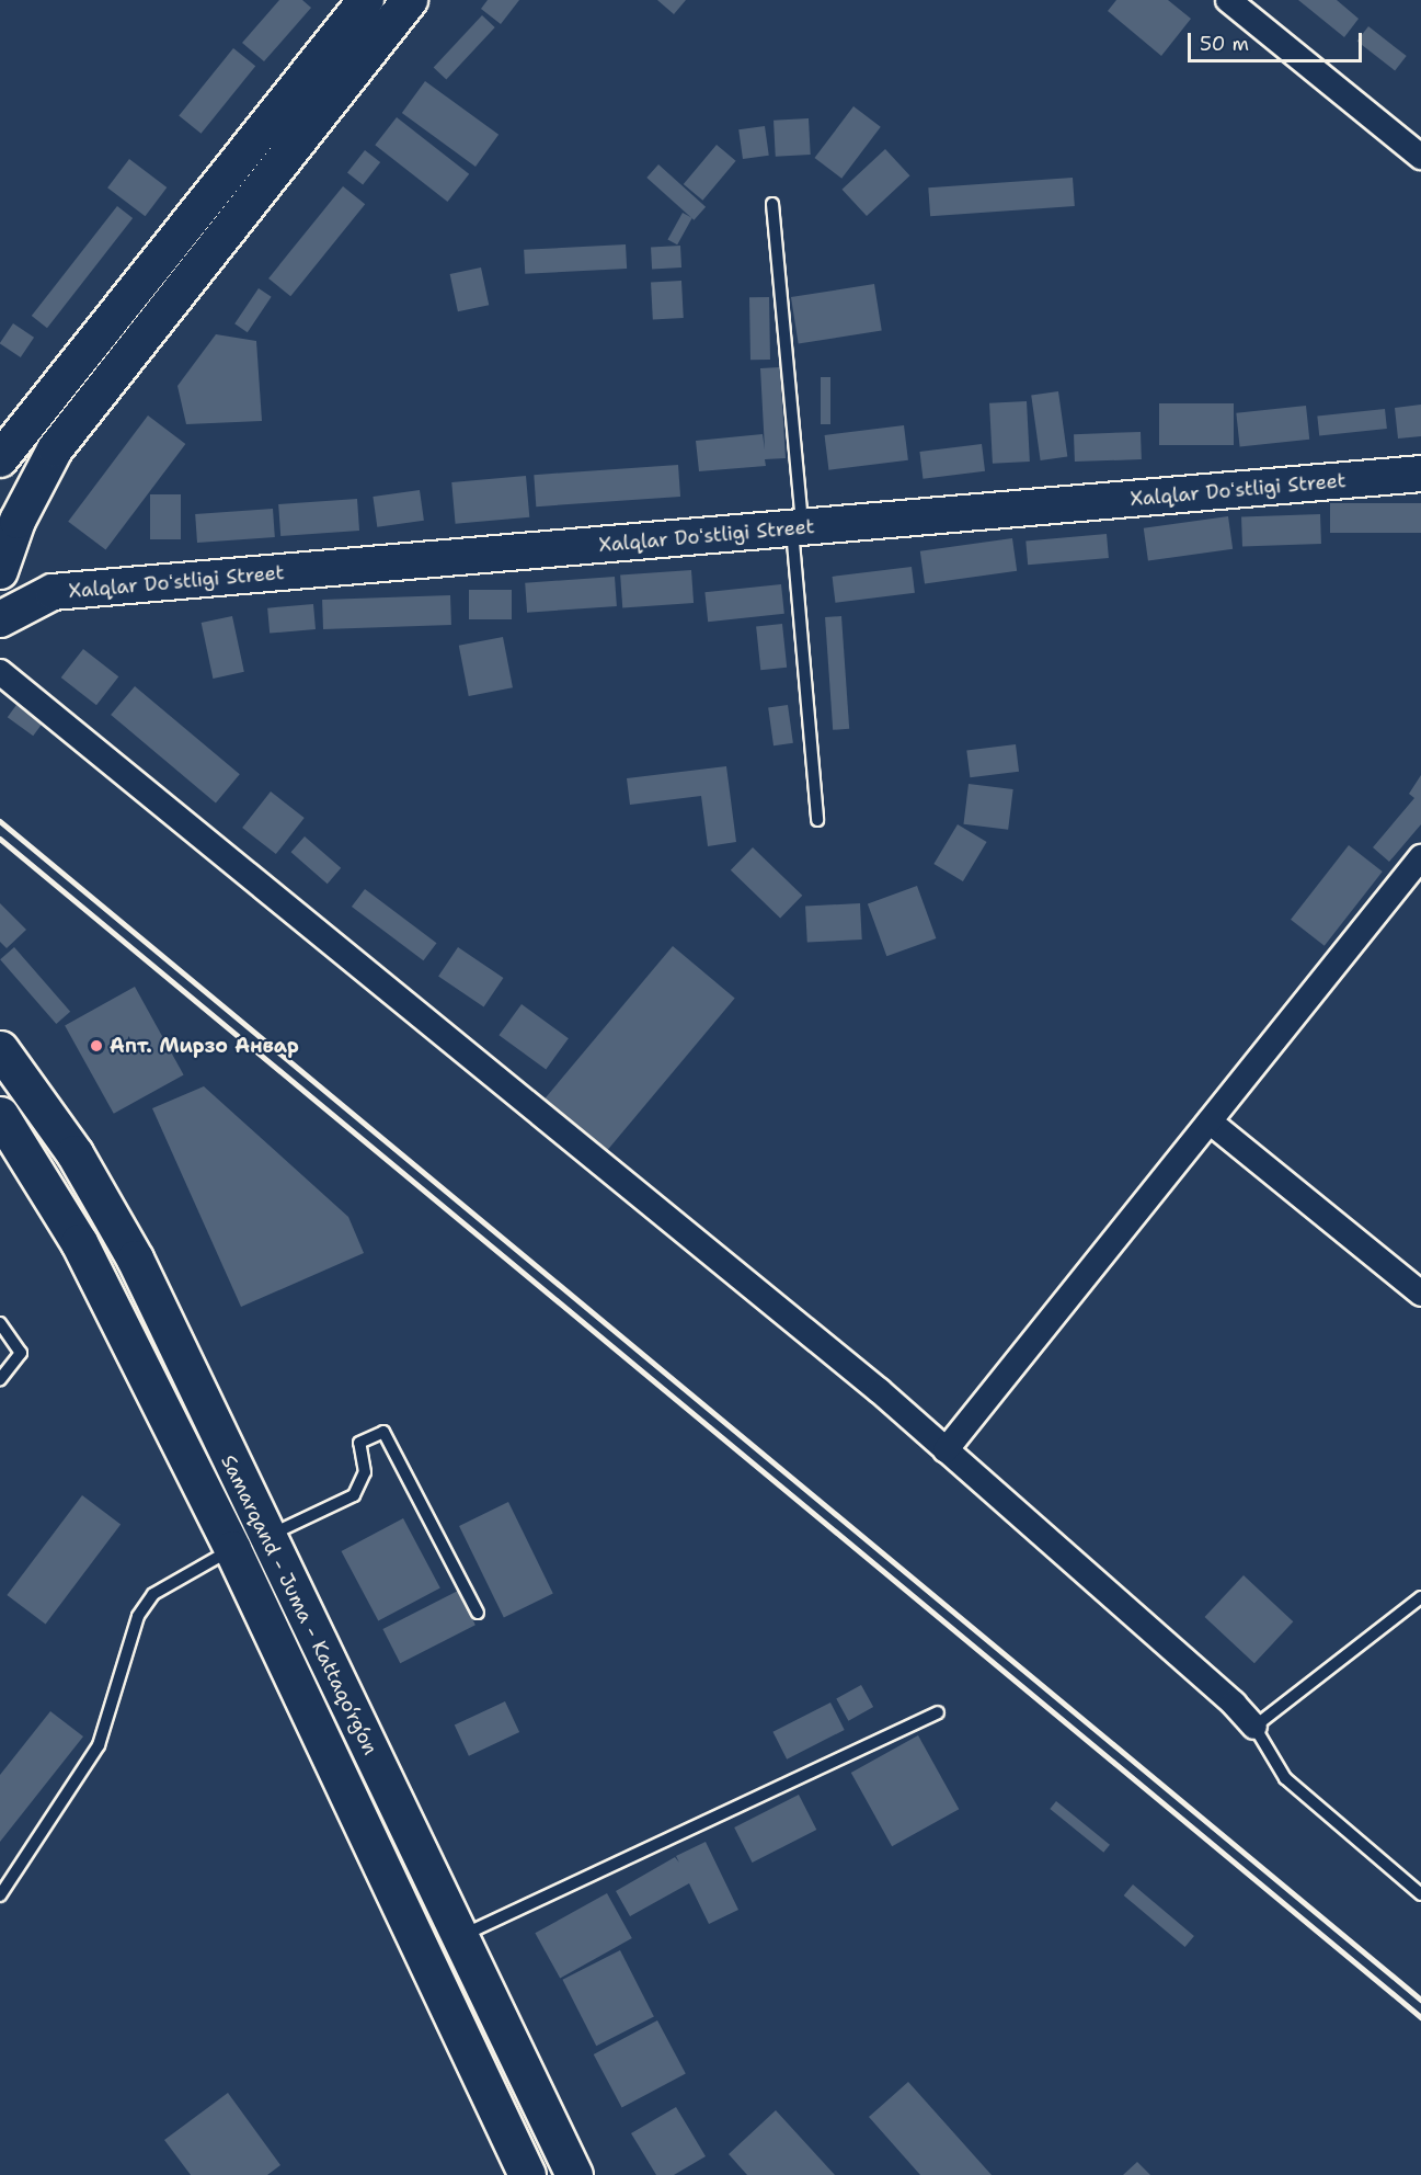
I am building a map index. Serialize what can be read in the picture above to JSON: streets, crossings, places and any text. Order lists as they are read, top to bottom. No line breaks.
{"streets":{"main road":["Xalqlar Doʻstligi Street","Samarqand - Juma - Kattaqo‘rg‘on"]},"places":["Апт. Мирзо Анвар"],"scale_bar":"50 m"}
